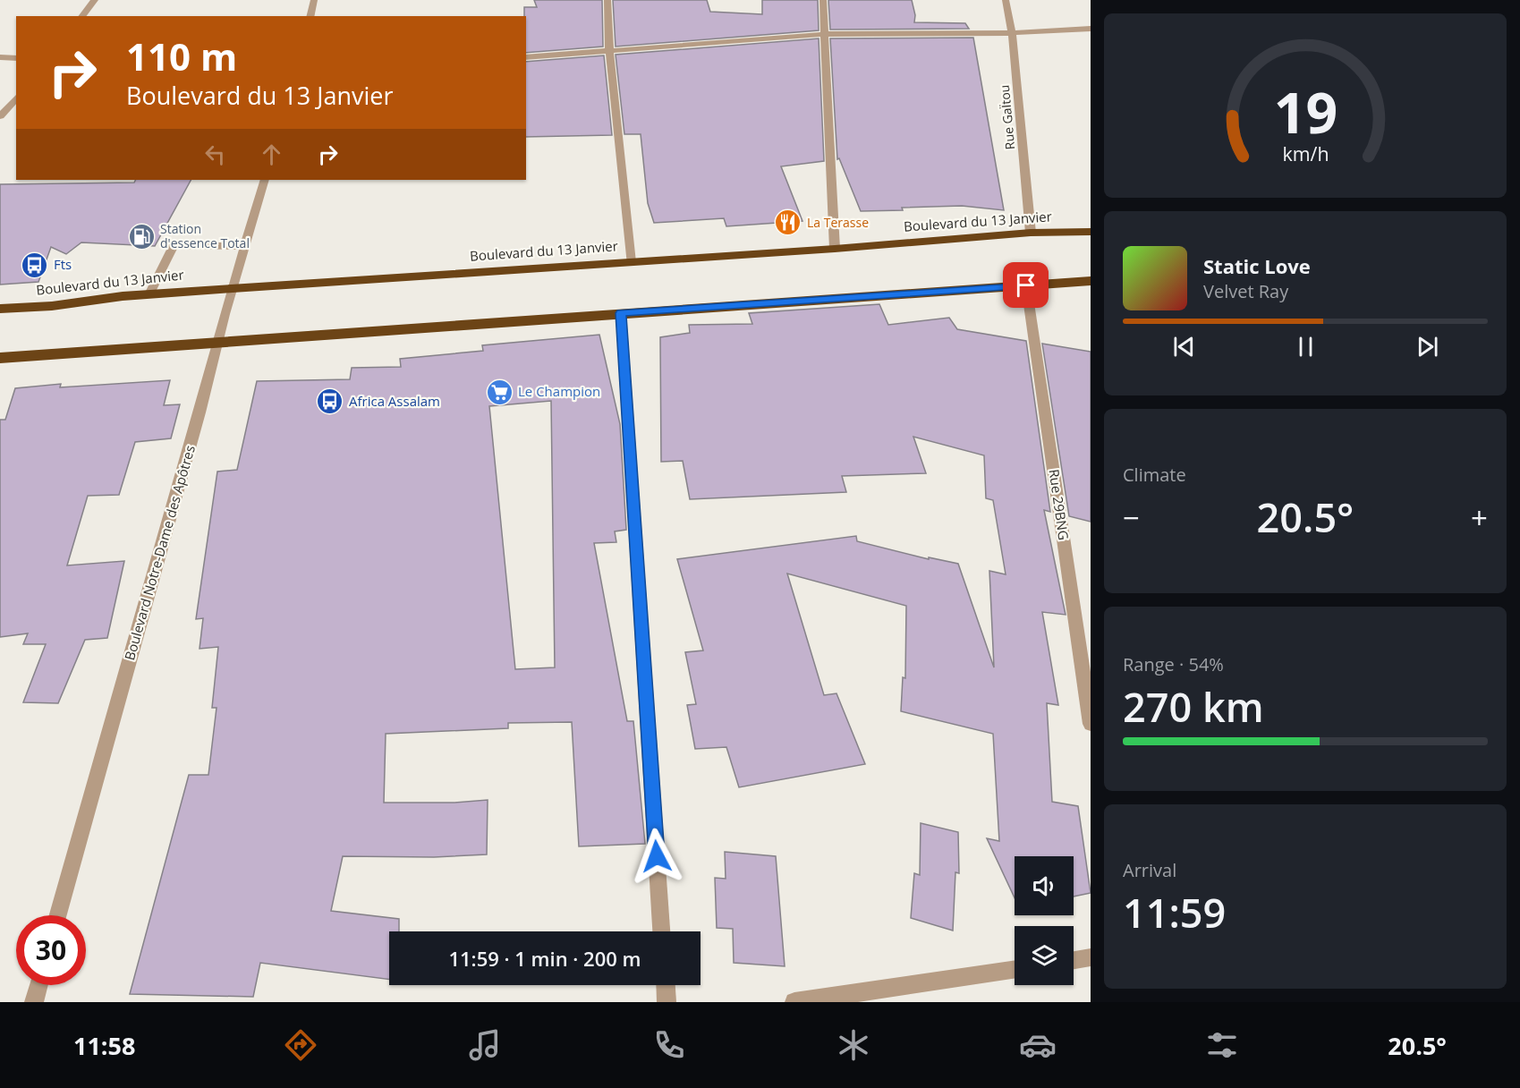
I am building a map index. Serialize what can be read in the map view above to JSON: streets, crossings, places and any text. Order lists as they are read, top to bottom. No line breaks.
{"streets":{"highway":["Boulevard du 13 Janvier"],"street":["Rue GaÏtou","Rue 29BNG","Boulevard Notre-Dame des Apôtres"]},"crossings":[["Rue GaÏtou","Boulevard du 13 Janvier"],["Boulevard du 13 Janvier","Boulevard Notre-Dame des Apôtres"]],"places":{"restaurant":["La Terasse"],"fuel station":["Station d'essence Total"],"bus stop":["Fts","Africa Assalam"],"supermarket":["Le Champion"]},"page":{"turn":["110 m","Boulevard du 13 Janvier"],"song":["Static Love","Velvet Ray"],"tile":["Climate",["Range · 54%","270 km"],["Arrival","11:59"]],"heat":["−","20.5°","+"],"limit":"30","trip":"11:59 · 1 min · 200 m","tabs":["11:58","20.5°"],"gauge":["19","km/h"]}}
